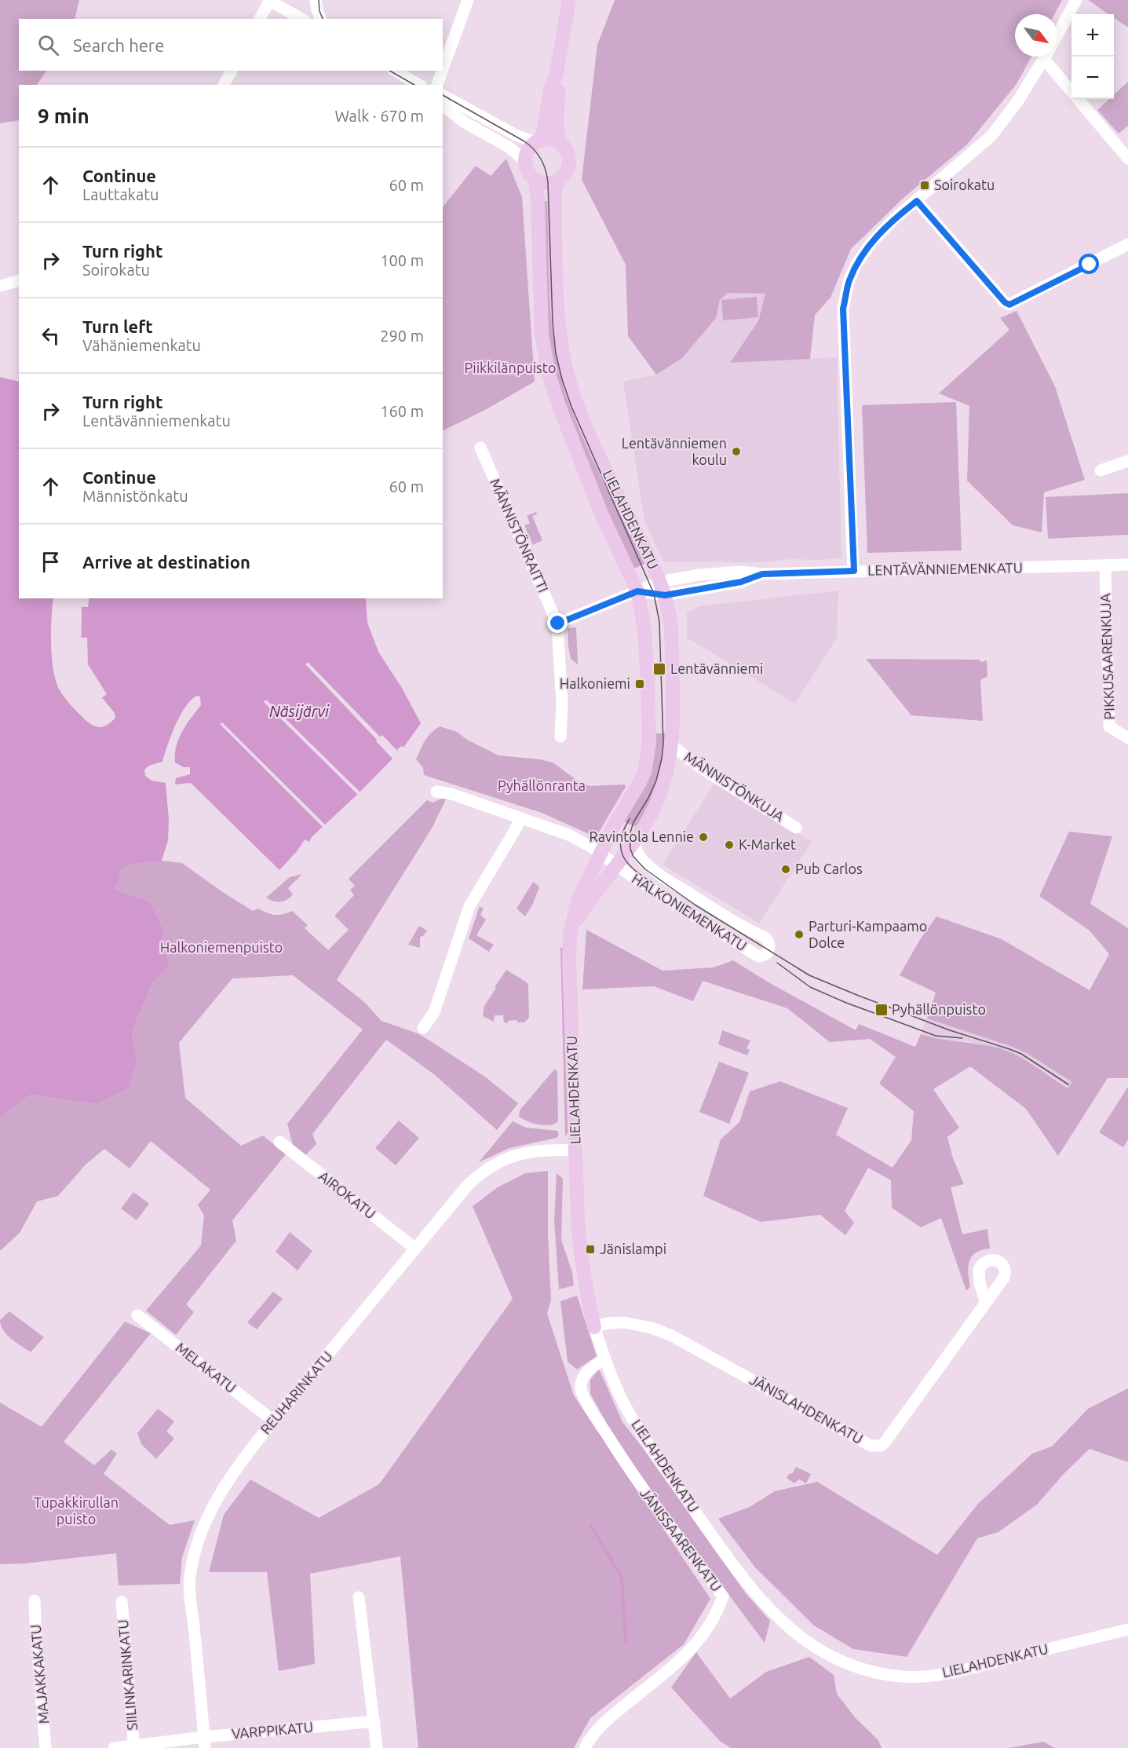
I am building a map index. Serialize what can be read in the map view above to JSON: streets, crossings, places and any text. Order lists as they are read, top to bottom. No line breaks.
{"streets":{"main road":["LIELAHDENKATU"],"street":["MÄNNISTÖNRAITTI","LENTÄVÄNNIEMENKATU","PIKKUSAARENKUJA","MÄNNISTÖNKUJA","HALKONIEMENKATU","AIROKATU","MELAKATU","REUHARINKATU","JÄNISLAHDENKATU","JÄNISSAARENKATU","MAJAKKAKATU","SIILINKARINKATU","VARPPIKATU"]},"crossings":[["LIELAHDENKATU","LENTÄVÄNNIEMENKATU"],["LIELAHDENKATU","MÄNNISTÖNKUJA"],["LIELAHDENKATU","HALKONIEMENKATU"],["LIELAHDENKATU","REUHARINKATU"],["LIELAHDENKATU","JÄNISLAHDENKATU"],["LIELAHDENKATU","JÄNISSAARENKATU"],["LENTÄVÄNNIEMENKATU","PIKKUSAARENKUJA"],["AIROKATU","REUHARINKATU"],["MELAKATU","REUHARINKATU"],["REUHARINKATU","VARPPIKATU"],["SIILINKARINKATU","VARPPIKATU"]],"water":["Näsijärvi"],"parks":["Piikkilänpuisto","Pyhällönranta","Halkoniemenpuisto","Tupakkirullan puisto"],"places":{"transit":["Soirokatu","Lentävänniemi","Halkoniemi","Pyhällönpuisto","Jänislampi"],"other":["Lentävänniemen koulu","Ravintola Lennie","K-Market","Pub Carlos","Parturi-Kampaamo Dolce"]},"north":"bottom right","page":{"map_buttons":["+","−"],"search":"Search here","heading":["9 min","Walk · 670 m"],"list":[["Continue","Lauttakatu","60 m"],["Turn right","Soirokatu","100 m"],["Turn left","Vähäniemenkatu","290 m"],["Turn right","Lentävänniemenkatu","160 m"],["Continue","Männistönkatu","60 m"],"Arrive at destination"]}}
